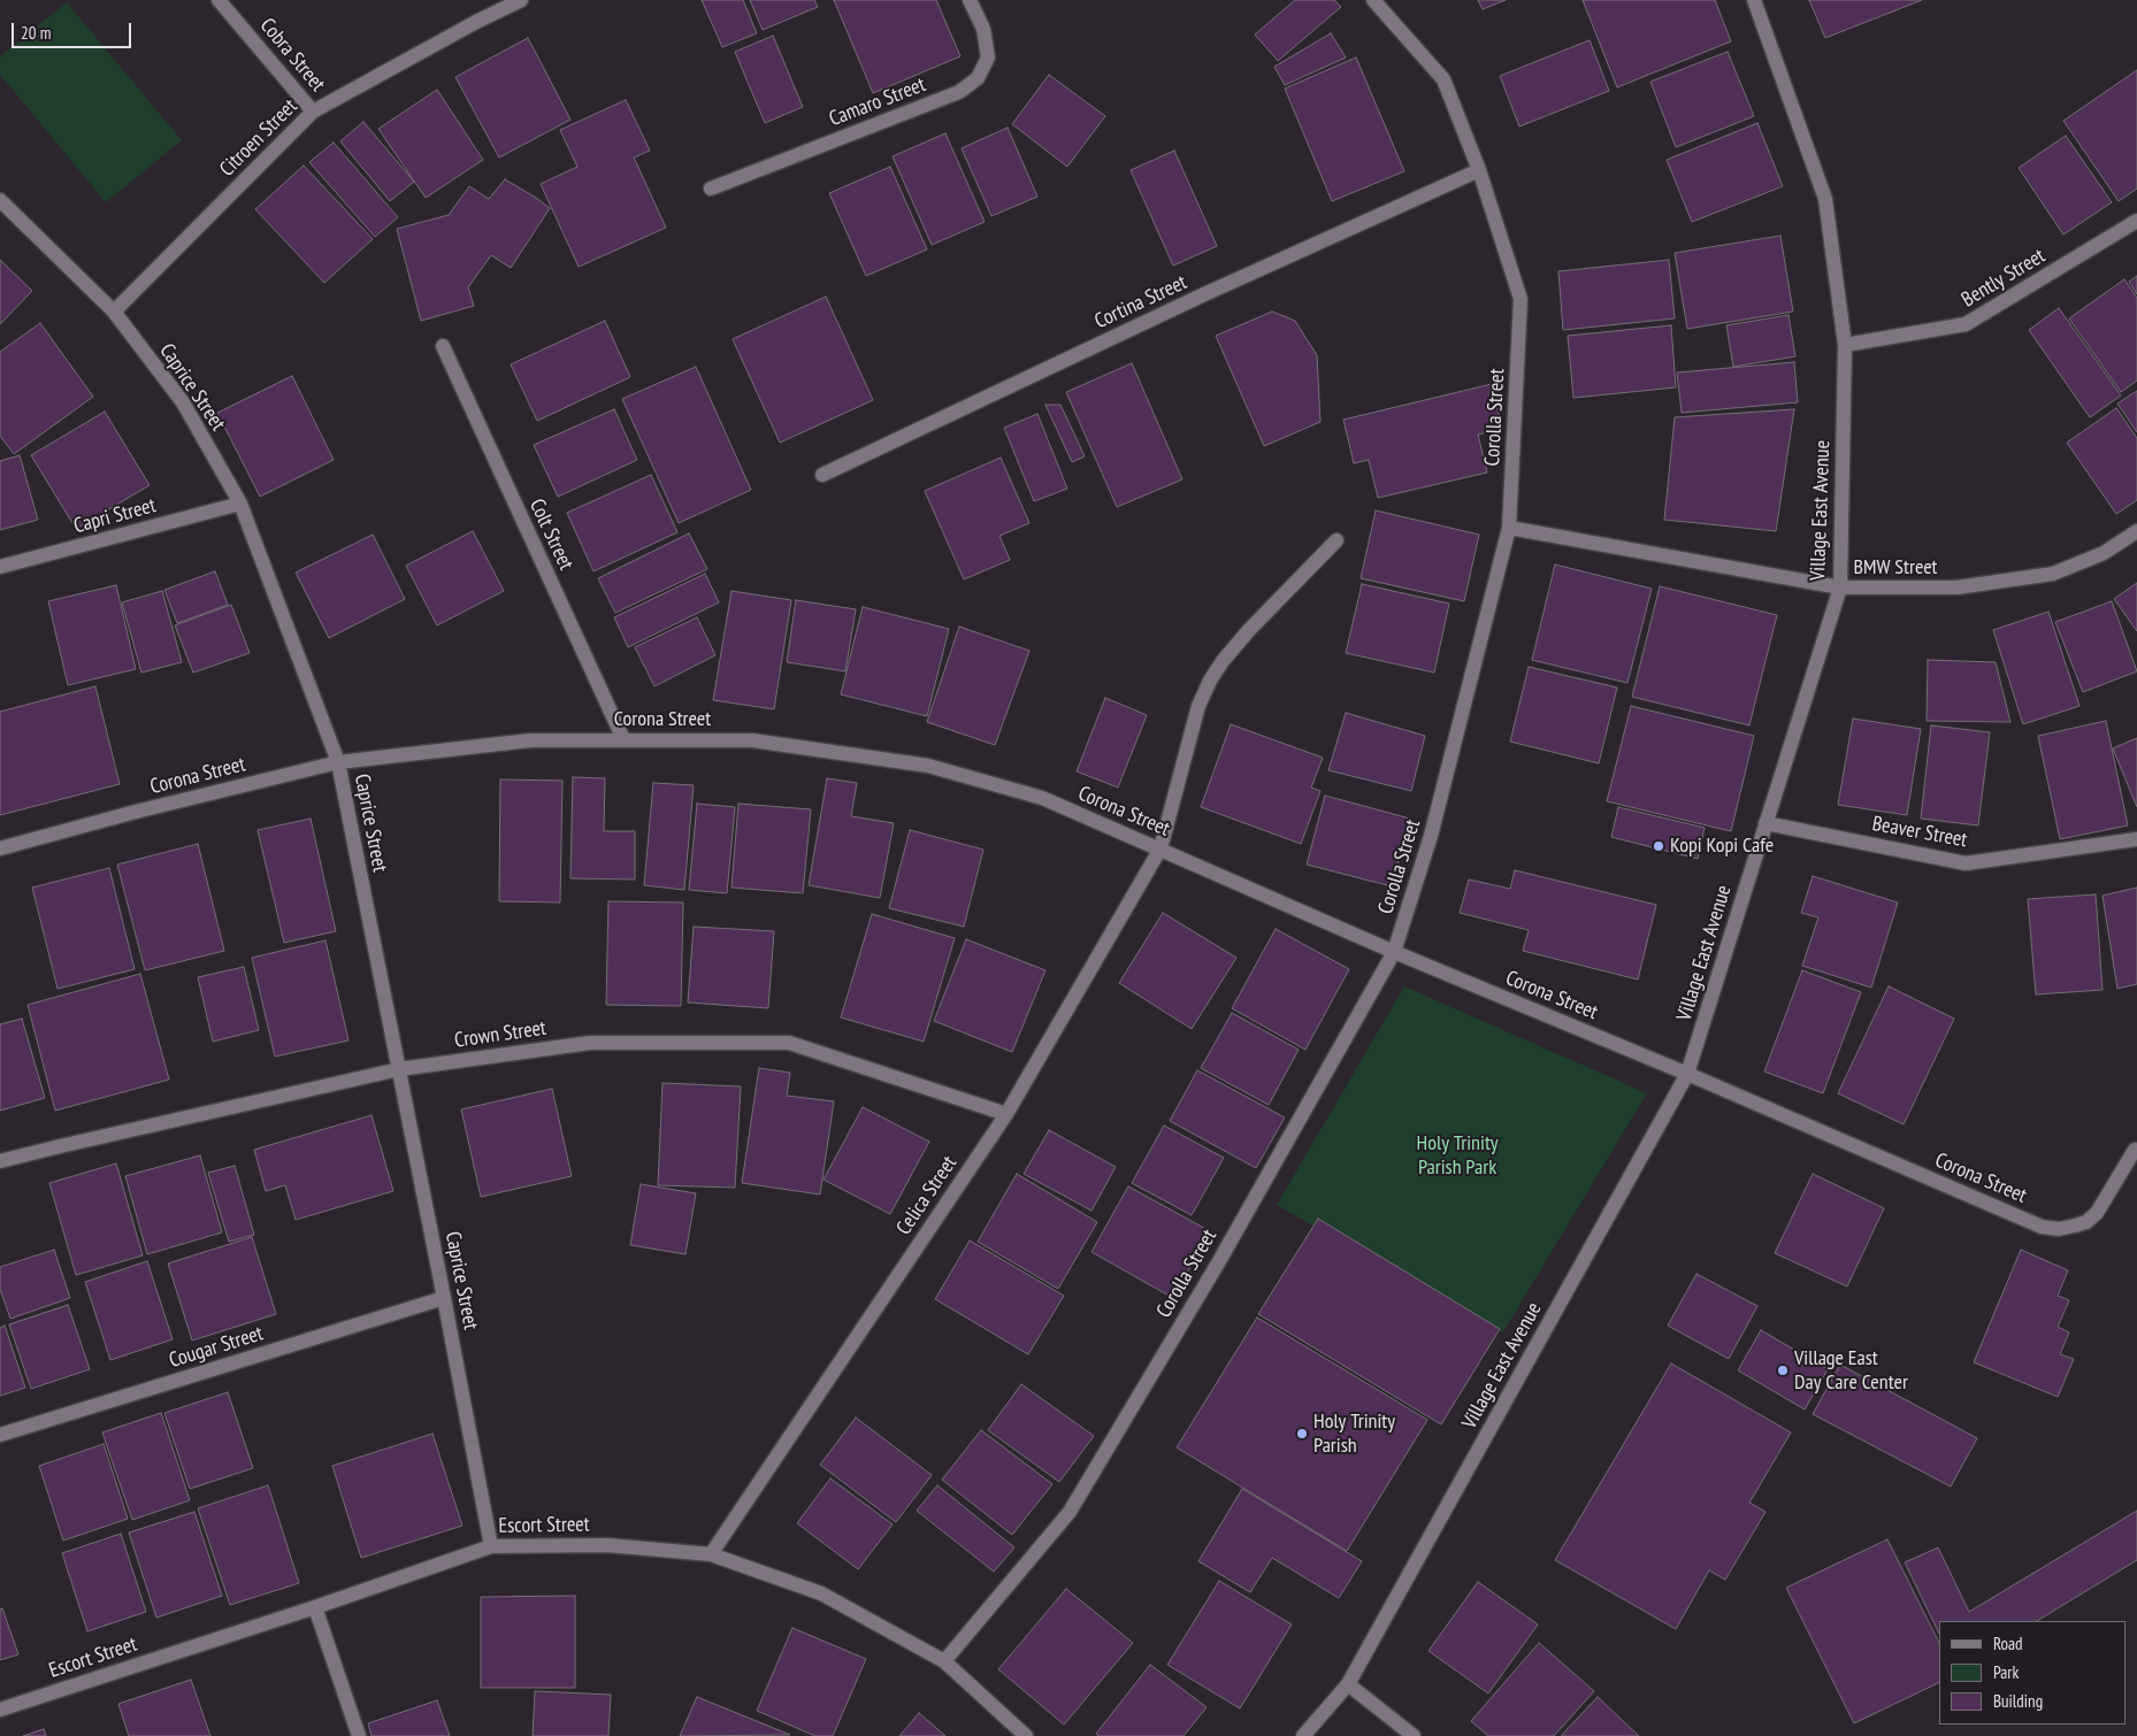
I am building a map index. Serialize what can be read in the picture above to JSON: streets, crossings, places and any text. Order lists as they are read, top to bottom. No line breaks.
{"streets":{"street":["Cobra Street","Camaro Street","Citroen Street","Bently Street","Cortina Street","Caprice Street","Corolla Street","Village East Avenue","Capri Street","Colt Street","BMW Street","Corona Street","Beaver Street","Crown Street","Celica Street","Cougar Street","Escort Street"]},"crossings":[["Cobra Street","Citroen Street"],["Citroen Street","Caprice Street"],["Bently Street","Village East Avenue"],["Cortina Street","Corolla Street"],["Caprice Street","Capri Street"],["Caprice Street","Corona Street"],["Caprice Street","Crown Street"],["Caprice Street","Cougar Street"],["Caprice Street","Escort Street"],["Corolla Street","BMW Street"],["Corolla Street","Corona Street"],["Corolla Street","Escort Street"],["Village East Avenue","BMW Street"],["Village East Avenue","Corona Street"],["Village East Avenue","Beaver Street"],["Colt Street","Corona Street"],["Corona Street","Celica Street"],["Crown Street","Celica Street"],["Celica Street","Escort Street"]],"parks":["Holy Trinity Parish Park"],"places":["Kopi Kopi Cafe","Village East Day Care Center","Holy Trinity Parish"],"legend":["Road","Park","Building"],"scale_bar":"20 m"}
